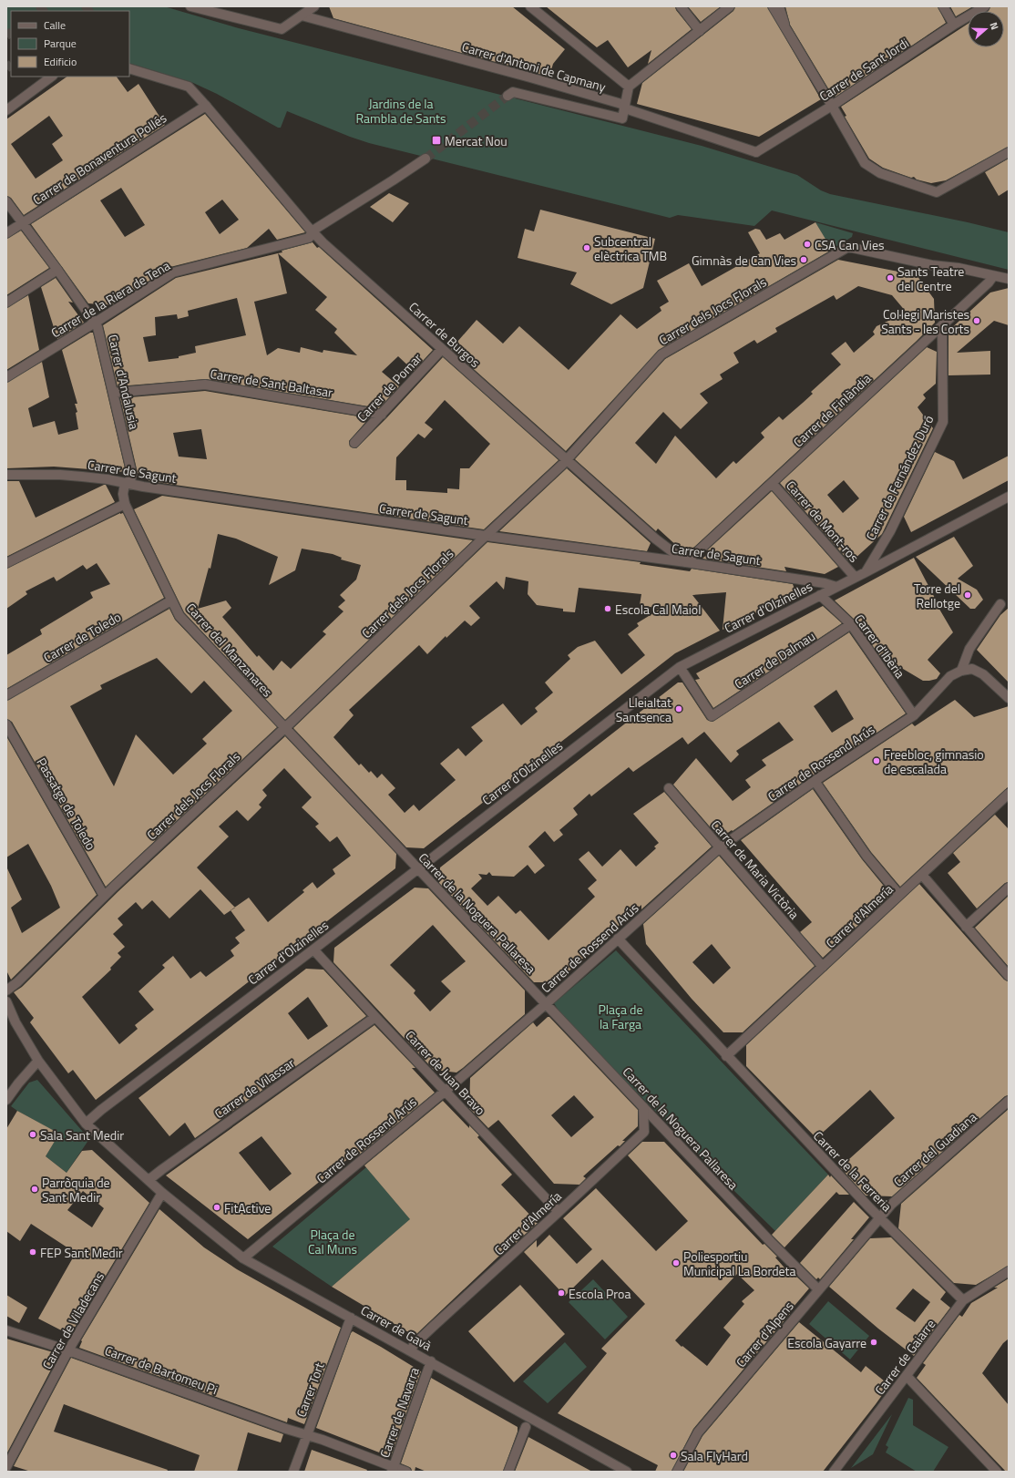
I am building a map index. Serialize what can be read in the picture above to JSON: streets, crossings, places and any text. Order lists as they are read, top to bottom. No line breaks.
{"streets":{"street":["Carrer d'Antoni de Capmany","Carrer de Sant Jordi","Carrer de Bonaventura Pollés","Carrer de la Riera de Tena","Carrer dels Jocs Florals","Carrer de Burgos","Carrer d'Andalusia","Carrer de Sant Baltasar","Carrer de Pomar","Carrer de Finlàndia","Carrer de Sagunt","Carrer de Fernández Duró","Carrer de Mont-ros","Carrer d'Olzinelles","Carrer de Toledo","Carrer d'Ibèria","Carrer del Manzanares","Carrer de Dalmau","Carrer de Rossend Arús","Passatge de Toledo","Carrer de Maria Victòria","Carrer de la Noguera Pallaresa","Carrer d'Almería","Carrer de Juan Bravo","Carrer de Vilassar","Carrer del Guadiana","Carrer de la Ferreria","Carrer de Viladecans","Carrer de Gavà","Carrer d'Alpens","Carrer de Gaiarre","Carrer de Bartomeu Pi","Carrer Tort","Carrer de Navarra"]},"crossings":[["Carrer d'Antoni de Capmany","Carrer de Sant Jordi"],["Carrer de Bonaventura Pollés","Carrer de Burgos"],["Carrer de Bonaventura Pollés","Carrer d'Andalusia"],["Carrer de la Riera de Tena","Carrer de Burgos"],["Carrer de la Riera de Tena","Carrer d'Andalusia"],["Carrer dels Jocs Florals","Carrer de Burgos"],["Carrer dels Jocs Florals","Carrer de Finlàndia"],["Carrer dels Jocs Florals","Carrer de Sagunt"],["Carrer dels Jocs Florals","Carrer del Manzanares"],["Carrer dels Jocs Florals","Passatge de Toledo"],["Carrer dels Jocs Florals","Carrer de la Noguera Pallaresa"],["Carrer de Burgos","Carrer de Pomar"],["Carrer de Burgos","Carrer de Finlàndia"],["Carrer de Burgos","Carrer de Sagunt"],["Carrer d'Andalusia","Carrer de Sant Baltasar"],["Carrer d'Andalusia","Carrer de Sagunt"],["Carrer d'Andalusia","Carrer del Manzanares"],["Carrer de Sant Baltasar","Carrer de Pomar"],["Carrer de Finlàndia","Carrer de Sagunt"],["Carrer de Finlàndia","Carrer de Fernández Duró"],["Carrer de Finlàndia","Carrer de Mont-ros"],["Carrer de Sagunt","Carrer d'Olzinelles"],["Carrer de Sagunt","Carrer del Manzanares"],["Carrer de Fernández Duró","Carrer d'Olzinelles"],["Carrer de Mont-ros","Carrer d'Olzinelles"],["Carrer d'Olzinelles","Carrer d'Ibèria"],["Carrer d'Olzinelles","Carrer de Dalmau"],["Carrer d'Olzinelles","Carrer de la Noguera Pallaresa"],["Carrer d'Olzinelles","Carrer de Juan Bravo"],["Carrer d'Olzinelles","Carrer de Gavà"],["Carrer de Toledo","Carrer del Manzanares"],["Carrer d'Ibèria","Carrer de Dalmau"],["Carrer d'Ibèria","Carrer de Rossend Arús"],["Carrer del Manzanares","Carrer de la Noguera Pallaresa"],["Carrer de Rossend Arús","Carrer de Maria Victòria"],["Carrer de Rossend Arús","Carrer de la Noguera Pallaresa"],["Carrer de Rossend Arús","Carrer de Juan Bravo"],["Carrer de Rossend Arús","Carrer de Gavà"],["Carrer de Maria Victòria","Carrer d'Almería"],["Carrer de la Noguera Pallaresa","Carrer d'Almería"],["Carrer de la Noguera Pallaresa","Carrer d'Alpens"],["Carrer d'Almería","Carrer de Juan Bravo"],["Carrer d'Almería","Carrer de la Ferreria"],["Carrer d'Almería","Carrer de Gavà"],["Carrer de Juan Bravo","Carrer de Vilassar"],["Carrer de Vilassar","Carrer de Gavà"],["Carrer del Guadiana","Carrer de la Ferreria"],["Carrer del Guadiana","Carrer d'Alpens"],["Carrer de la Ferreria","Carrer d'Alpens"],["Carrer de la Ferreria","Carrer de Gaiarre"],["Carrer de Viladecans","Carrer de Gavà"],["Carrer de Viladecans","Carrer de Bartomeu Pi"],["Carrer de Gavà","Carrer Tort"],["Carrer de Gavà","Carrer de Navarra"],["Carrer de Bartomeu Pi","Carrer Tort"],["Carrer de Bartomeu Pi","Carrer de Navarra"]],"parks":["Jardins de la Rambla de Sants","Plaça de la Farga","Plaça de Cal Muns"],"places":{"transit":["Mercat Nou"],"other":["CSA Can Vies","Subcentral elèctrica TMB","Gimnàs de Can Vies","Sants Teatre del Centre","Col·legi Maristes Sants - les Corts","Torre del Rellotge","Escola Cal Maiol","Lleialtat Santsenca","Freebloc, gimnasio de escalada","Sala Sant Medir","Parròquia de Sant Medir","FitActive","FEP Sant Medir","Poliesportiu Municipal La Bordeta","Escola Proa","Escola Gayarre","Sala FlyHard"]},"legend":["Calle","Parque","Edificio"],"north":"right"}
